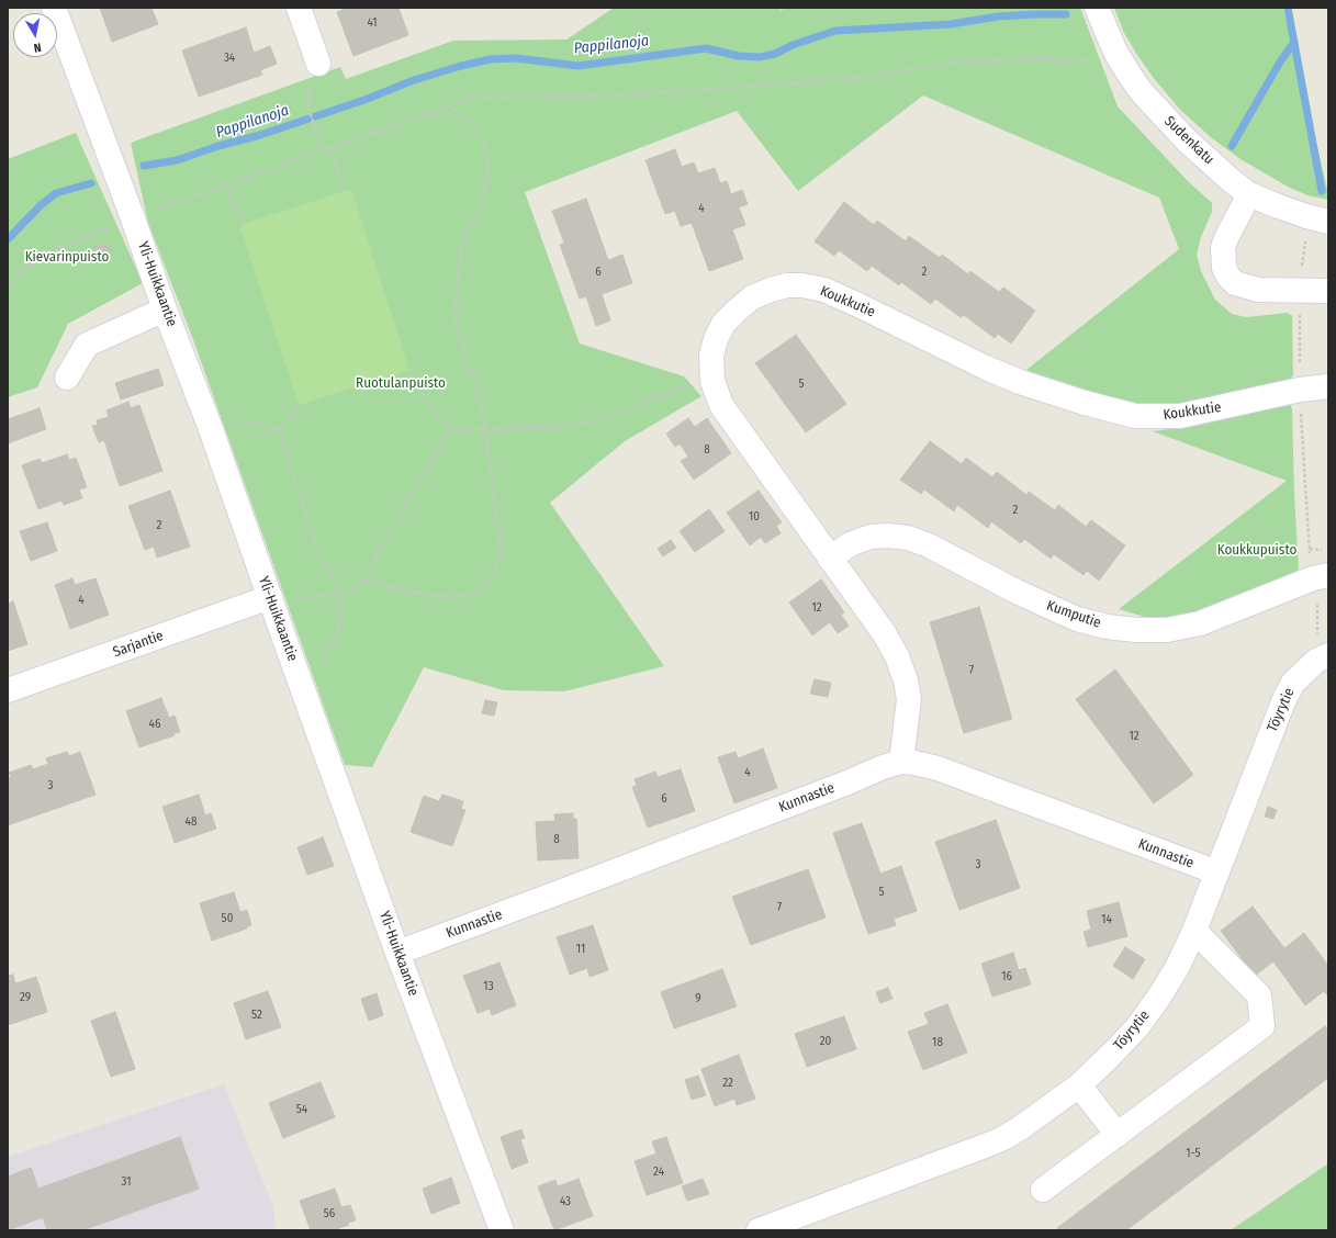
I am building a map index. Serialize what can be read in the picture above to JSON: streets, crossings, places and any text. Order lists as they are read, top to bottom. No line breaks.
{"streets":{"street":["Sudenkatu","Yli-Huikkaantie","Koukkutie","Kumputie","Sarjantie","Töyrytie","Kunnastie"]},"crossings":[["Yli-Huikkaantie","Sarjantie"],["Yli-Huikkaantie","Kunnastie"],["Koukkutie","Kumputie"],["Koukkutie","Kunnastie"],["Töyrytie","Kunnastie"]],"water":["Pappilanoja"],"parks":["Kievarinpuisto","Ruotulanpuisto","Koukkupuisto"],"house_numbers":["41","34","4","6","2","5","8","2","10","2","4","12","7","46","12","4","3","6","48","8","3","5","7","50","14","11","16","13","29","9","52","20","18","22","54","1-5","24","31","43","56"],"north":"bottom"}
